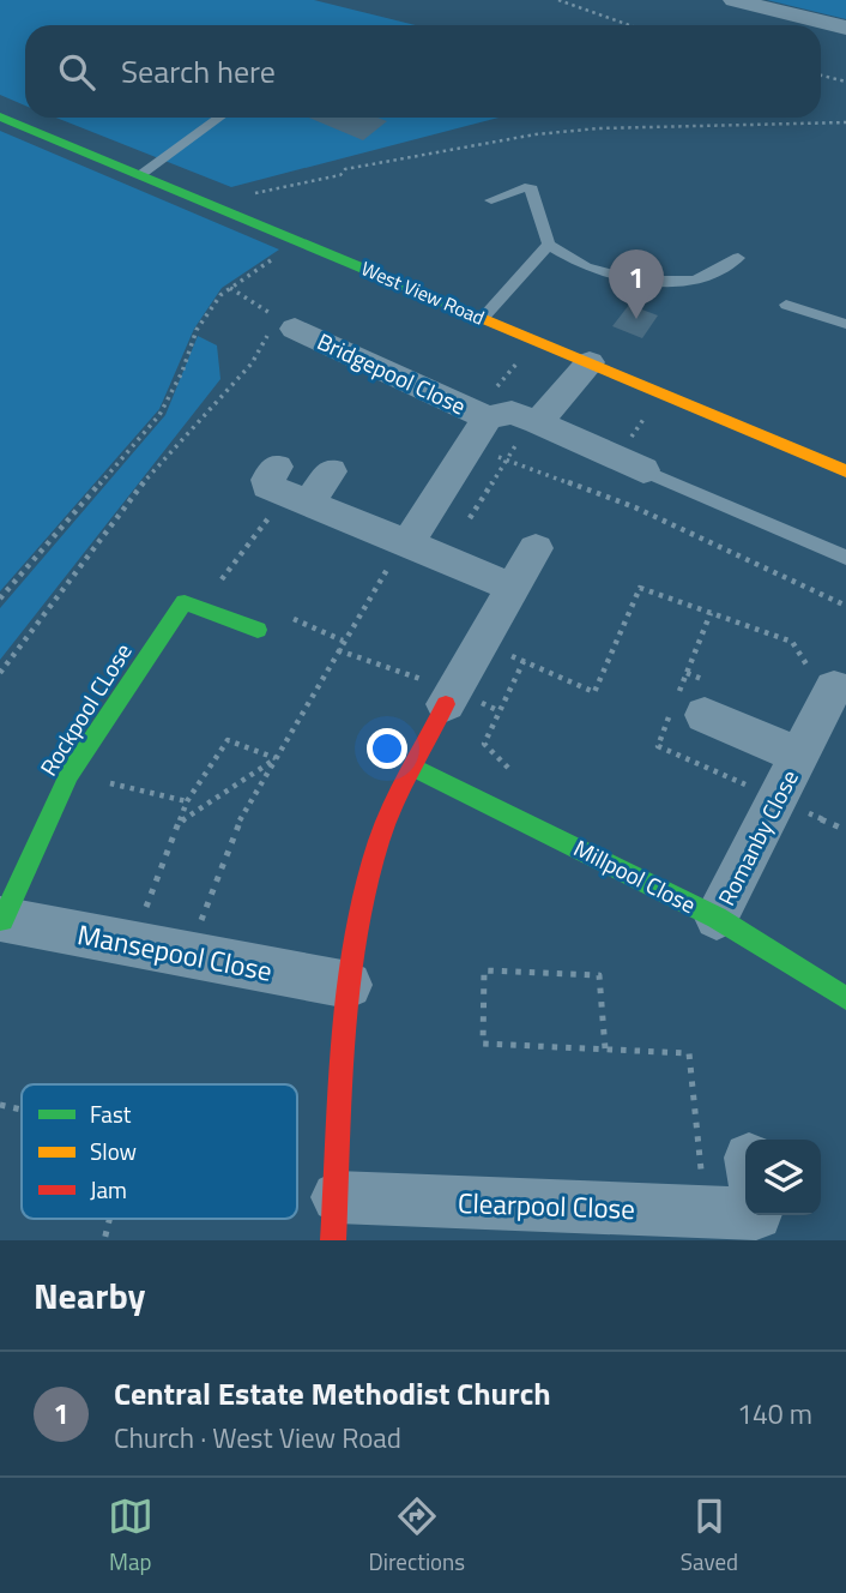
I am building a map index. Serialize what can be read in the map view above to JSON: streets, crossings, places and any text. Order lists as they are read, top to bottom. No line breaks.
{"streets":{"main road":["West View Road","Rockpool CLose","Millpool Close"],"street":["Bridgepool Close","Romanby Close","Mansepool Close","Clearpool Close"]},"crossings":[["Rockpool CLose","Mansepool Close"],["Romanby Close","Millpool Close"]],"legend":["Fast","Slow","Jam"],"page":{"search":"Search here","pins":"1","heading":"Nearby","list":[{"mark":"1","name":"Central Estate Methodist Church","note":"Church · West View Road","value":"140 m"}],"nav":["Map","Directions","Saved"]}}
